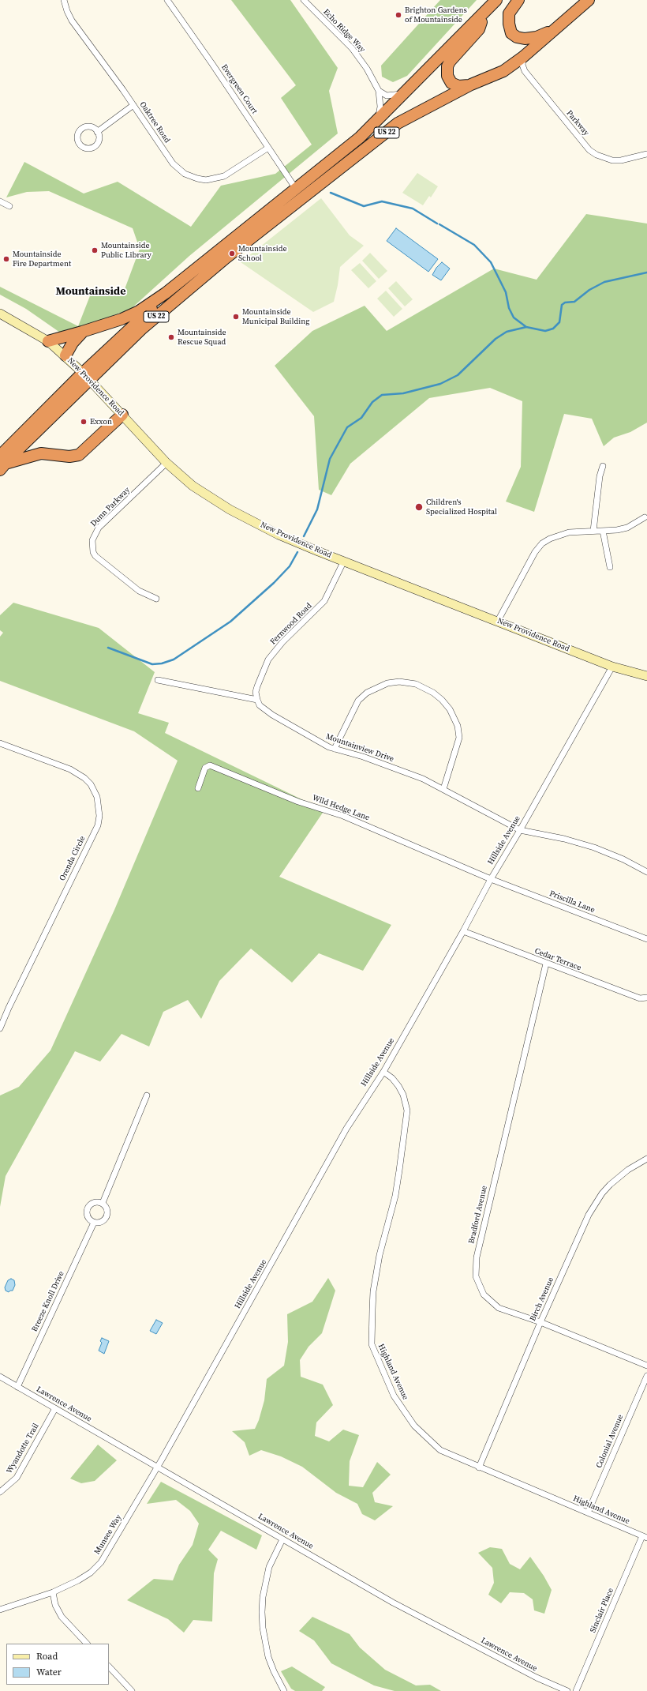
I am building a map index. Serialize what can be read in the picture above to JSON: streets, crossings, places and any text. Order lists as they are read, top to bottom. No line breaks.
{"streets":{"highway":["US 22"],"street":["Echo Ridge Way","Evergreen Court","Oaktree Road","Parkway","New Providence Road","Dunn Parkway","Fernwood Road","Mountainview Drive","Wild Hedge Lane","Hillside Avenue","Orenda Circle","Priscilla Lane","Cedar Terrace","Bradford Avenue","Birch Avenue","Breeze Knoll Drive","Highland Avenue","Lawrence Avenue","Colonial Avenue","Wyandotte Trail","Munsee Way","Sinclair Place"]},"crossings":[["Echo Ridge Way","US 22"],["Evergreen Court","Oaktree Road"],["Evergreen Court","US 22"],["Parkway","US 22"],["US 22","New Providence Road"],["New Providence Road","Dunn Parkway"],["New Providence Road","Fernwood Road"],["New Providence Road","Hillside Avenue"],["Fernwood Road","Mountainview Drive"],["Mountainview Drive","Hillside Avenue"],["Wild Hedge Lane","Hillside Avenue"],["Wild Hedge Lane","Priscilla Lane"],["Hillside Avenue","Priscilla Lane"],["Hillside Avenue","Cedar Terrace"],["Hillside Avenue","Highland Avenue"],["Hillside Avenue","Lawrence Avenue"],["Hillside Avenue","Munsee Way"],["Cedar Terrace","Bradford Avenue"],["Bradford Avenue","Birch Avenue"],["Birch Avenue","Highland Avenue"],["Breeze Knoll Drive","Lawrence Avenue"],["Highland Avenue","Colonial Avenue"],["Highland Avenue","Sinclair Place"],["Lawrence Avenue","Wyandotte Trail"],["Lawrence Avenue","Munsee Way"]],"districts":["Mountainside"],"places":["Brighton Gardens of Mountainside","Mountainside Public Library","Mountainside School","Mountainside Fire Department","Mountainside Municipal Building","Mountainside Rescue Squad","Exxon","Children's Specialized Hospital"],"legend":["Road","Water"]}
